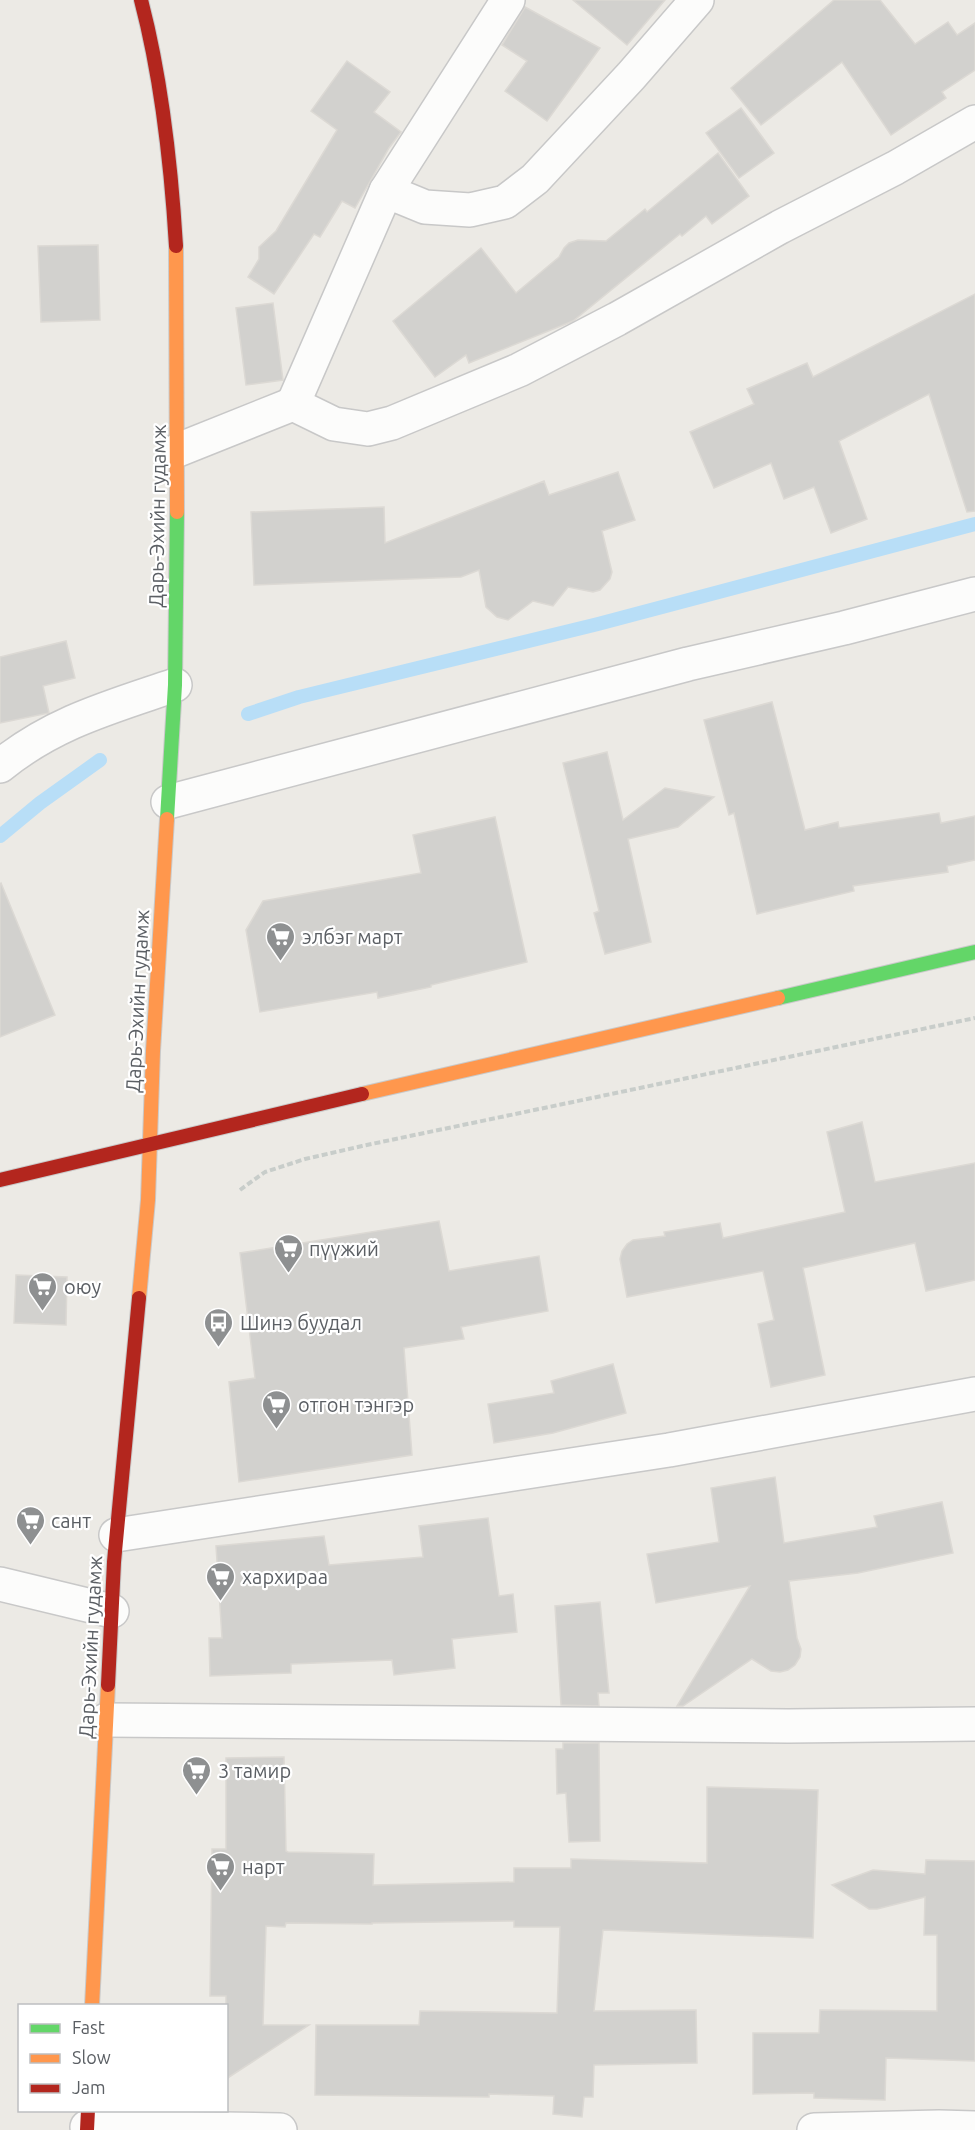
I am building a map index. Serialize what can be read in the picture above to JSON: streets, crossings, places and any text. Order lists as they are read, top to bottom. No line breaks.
{"streets":{"main road":["Дарь-Эхийн гудамж"]},"places":{"supermarket":["элбэг март","пүүжий","оюу","отгон тэнгэр","сант","хархираа","3 тамир","нарт"],"bus stop":["Шинэ буудал"]},"legend":["Fast","Slow","Jam"]}
